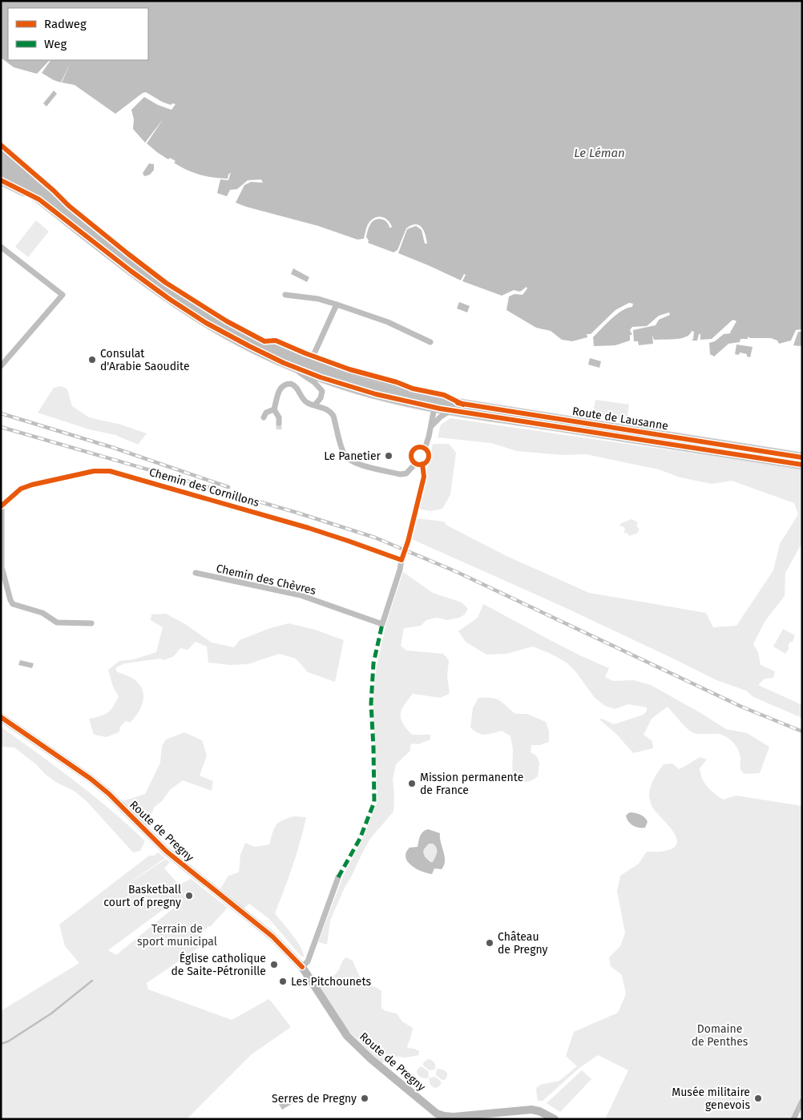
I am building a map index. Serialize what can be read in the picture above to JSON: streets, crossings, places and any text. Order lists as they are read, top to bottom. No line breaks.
{"streets":{"main road":["Route de Lausanne"],"street":["Chemin des Cornillons","Chemin des Chèvres","Route de Pregny"]},"crossings":[["Chemin des Cornillons","Chemin des Chèvres"]],"water":["Le Léman"],"parks":["Terrain de sport municipal","Domaine de Penthes"],"places":["Consulat d'Arabie Saoudite","Le Panetier","Mission permanente de France","Basketball court of pregny","Château de Pregny","Église catholique de Saite-Pétronille","Les Pitchounets","Serres de Pregny","Musée militaire genevois"],"legend":["Radweg","Weg"]}
